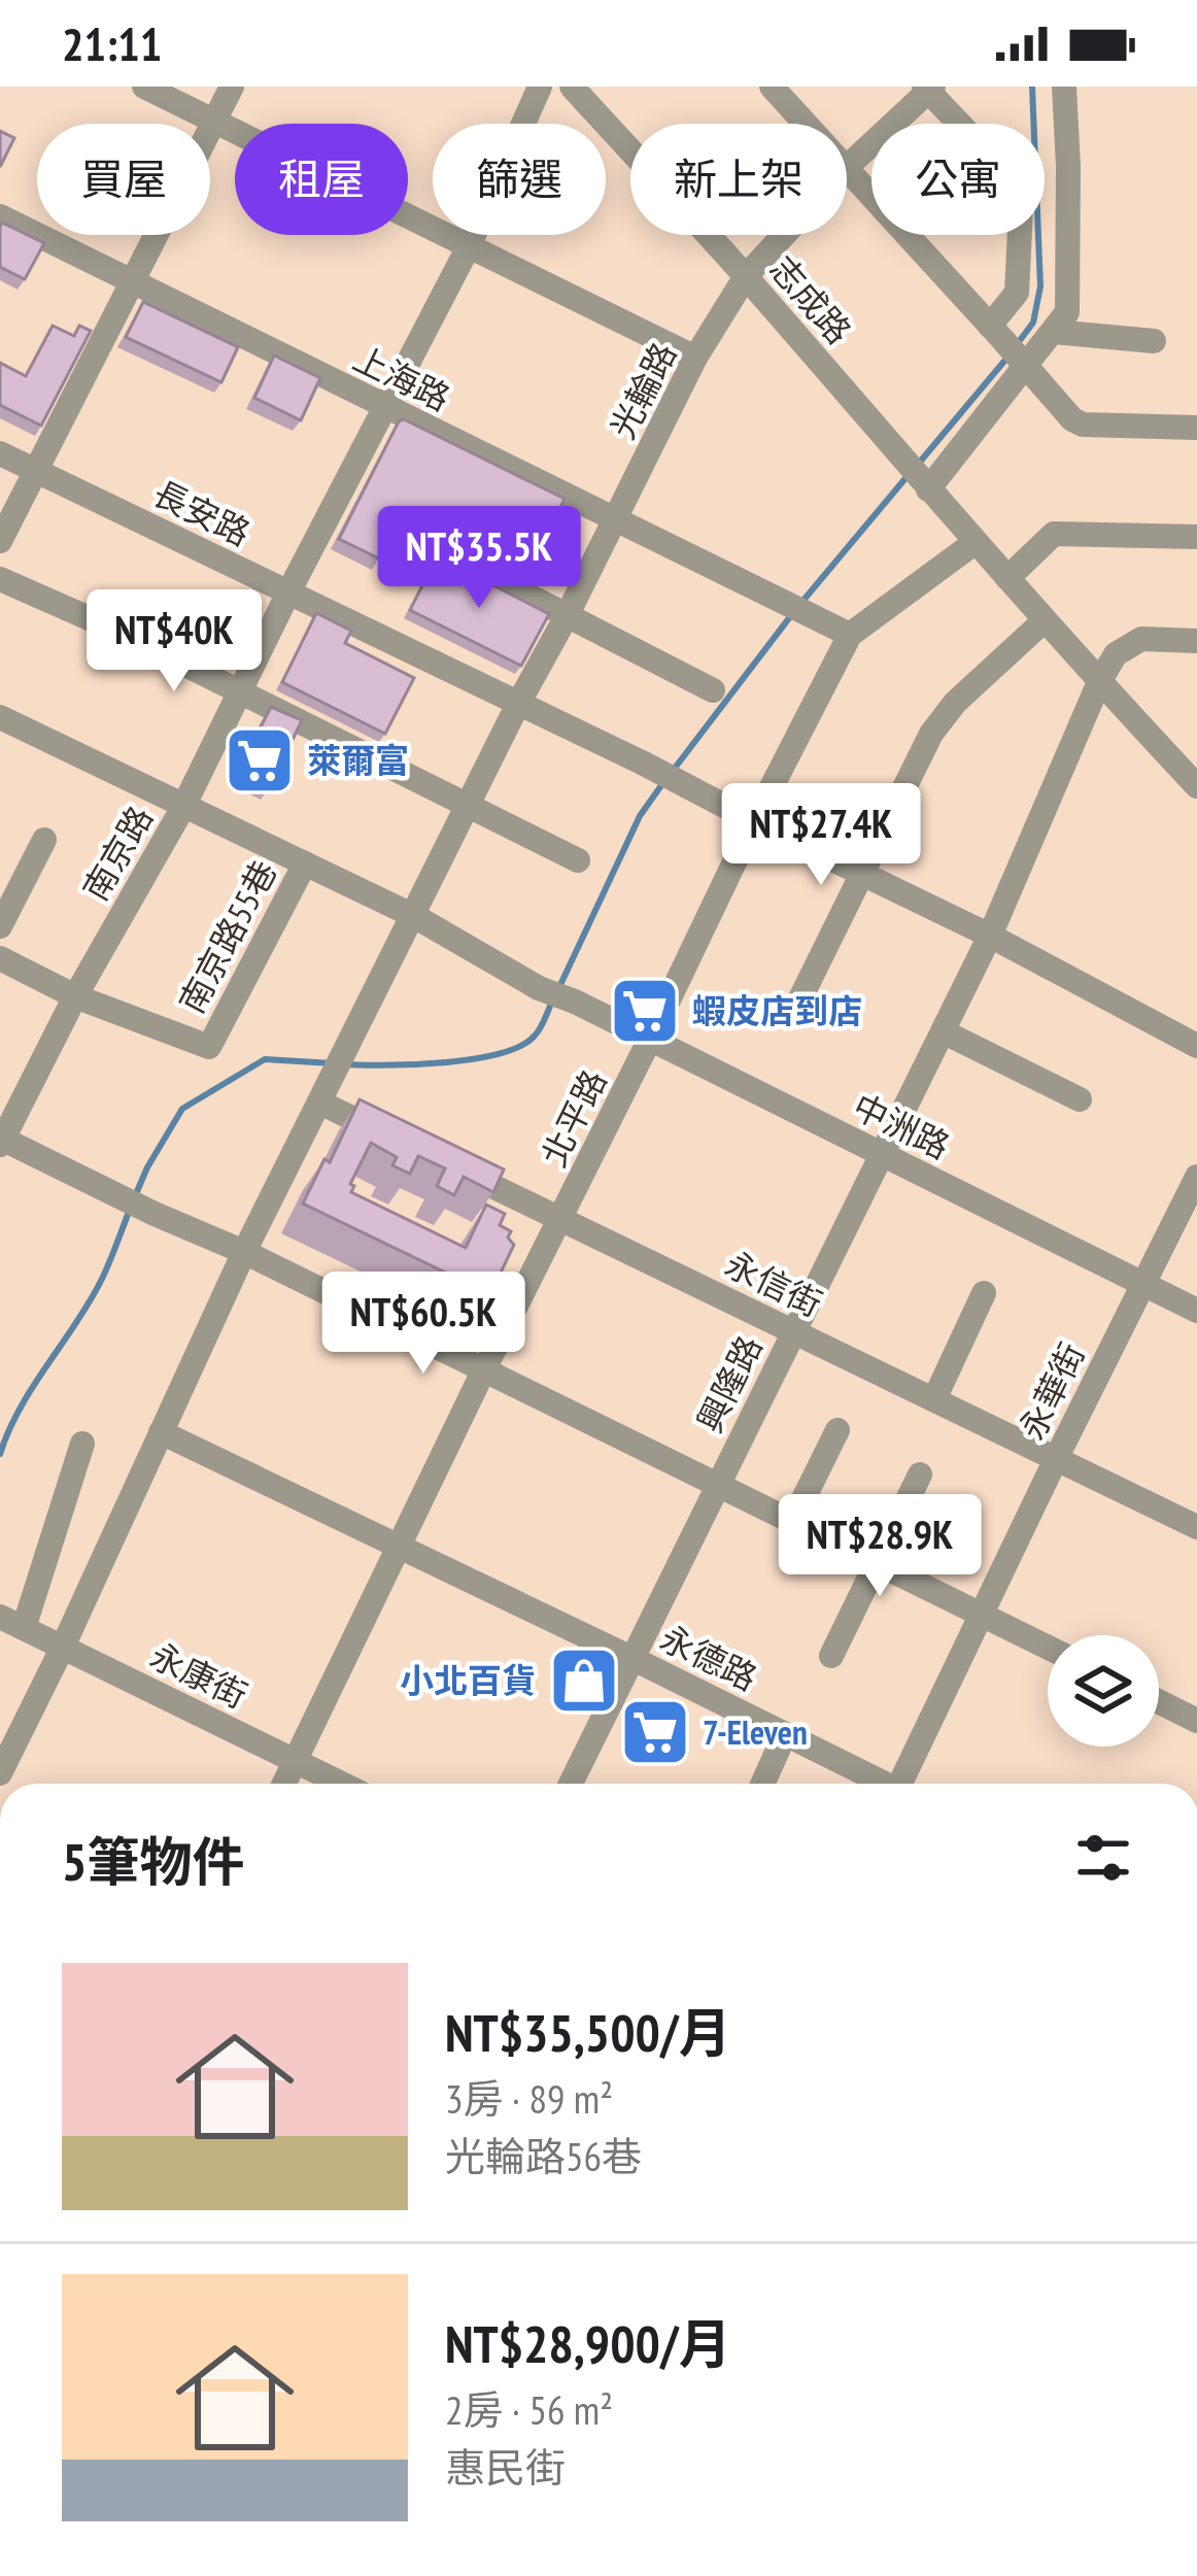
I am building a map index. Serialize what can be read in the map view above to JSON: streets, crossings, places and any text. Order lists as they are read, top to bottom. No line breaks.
{"streets":{"street":["志成路","上海路","光輪路","長安路","南京路","南京路55巷","北平路","中洲路","永信街","興隆路","永華街","永德路","永康街"]},"crossings":[["志成路","光輪路"],["上海路","光輪路"],["上海路","南京路"],["上海路","北平路"],["光輪路","長安路"],["光輪路","中洲路"],["長安路","南京路"],["長安路","北平路"],["南京路","南京路55巷"],["北平路","中洲路"],["北平路","永信街"],["北平路","永德路"],["北平路","永康街"],["中洲路","興隆路"],["中洲路","永華街"],["永信街","興隆路"],["永信街","永華街"],["興隆路","永德路"]],"places":{"supermarket":["萊爾富","蝦皮店到店","7-Eleven"],"shop":["小北百貨"]},"page":{"status":"21:11","chip":["買屋","租屋","篩選","新上架","公寓"],"price":["NT$35.5K","NT$40K","NT$27.4K","NT$60.5K","NT$28.9K"],"heading":"5筆物件","list":[{"name":"NT$35,500/月","note":"3房 · 89 m² · 光輪路56巷"},{"name":"NT$28,900/月","note":"2房 · 56 m² · 惠民街"}]}}
